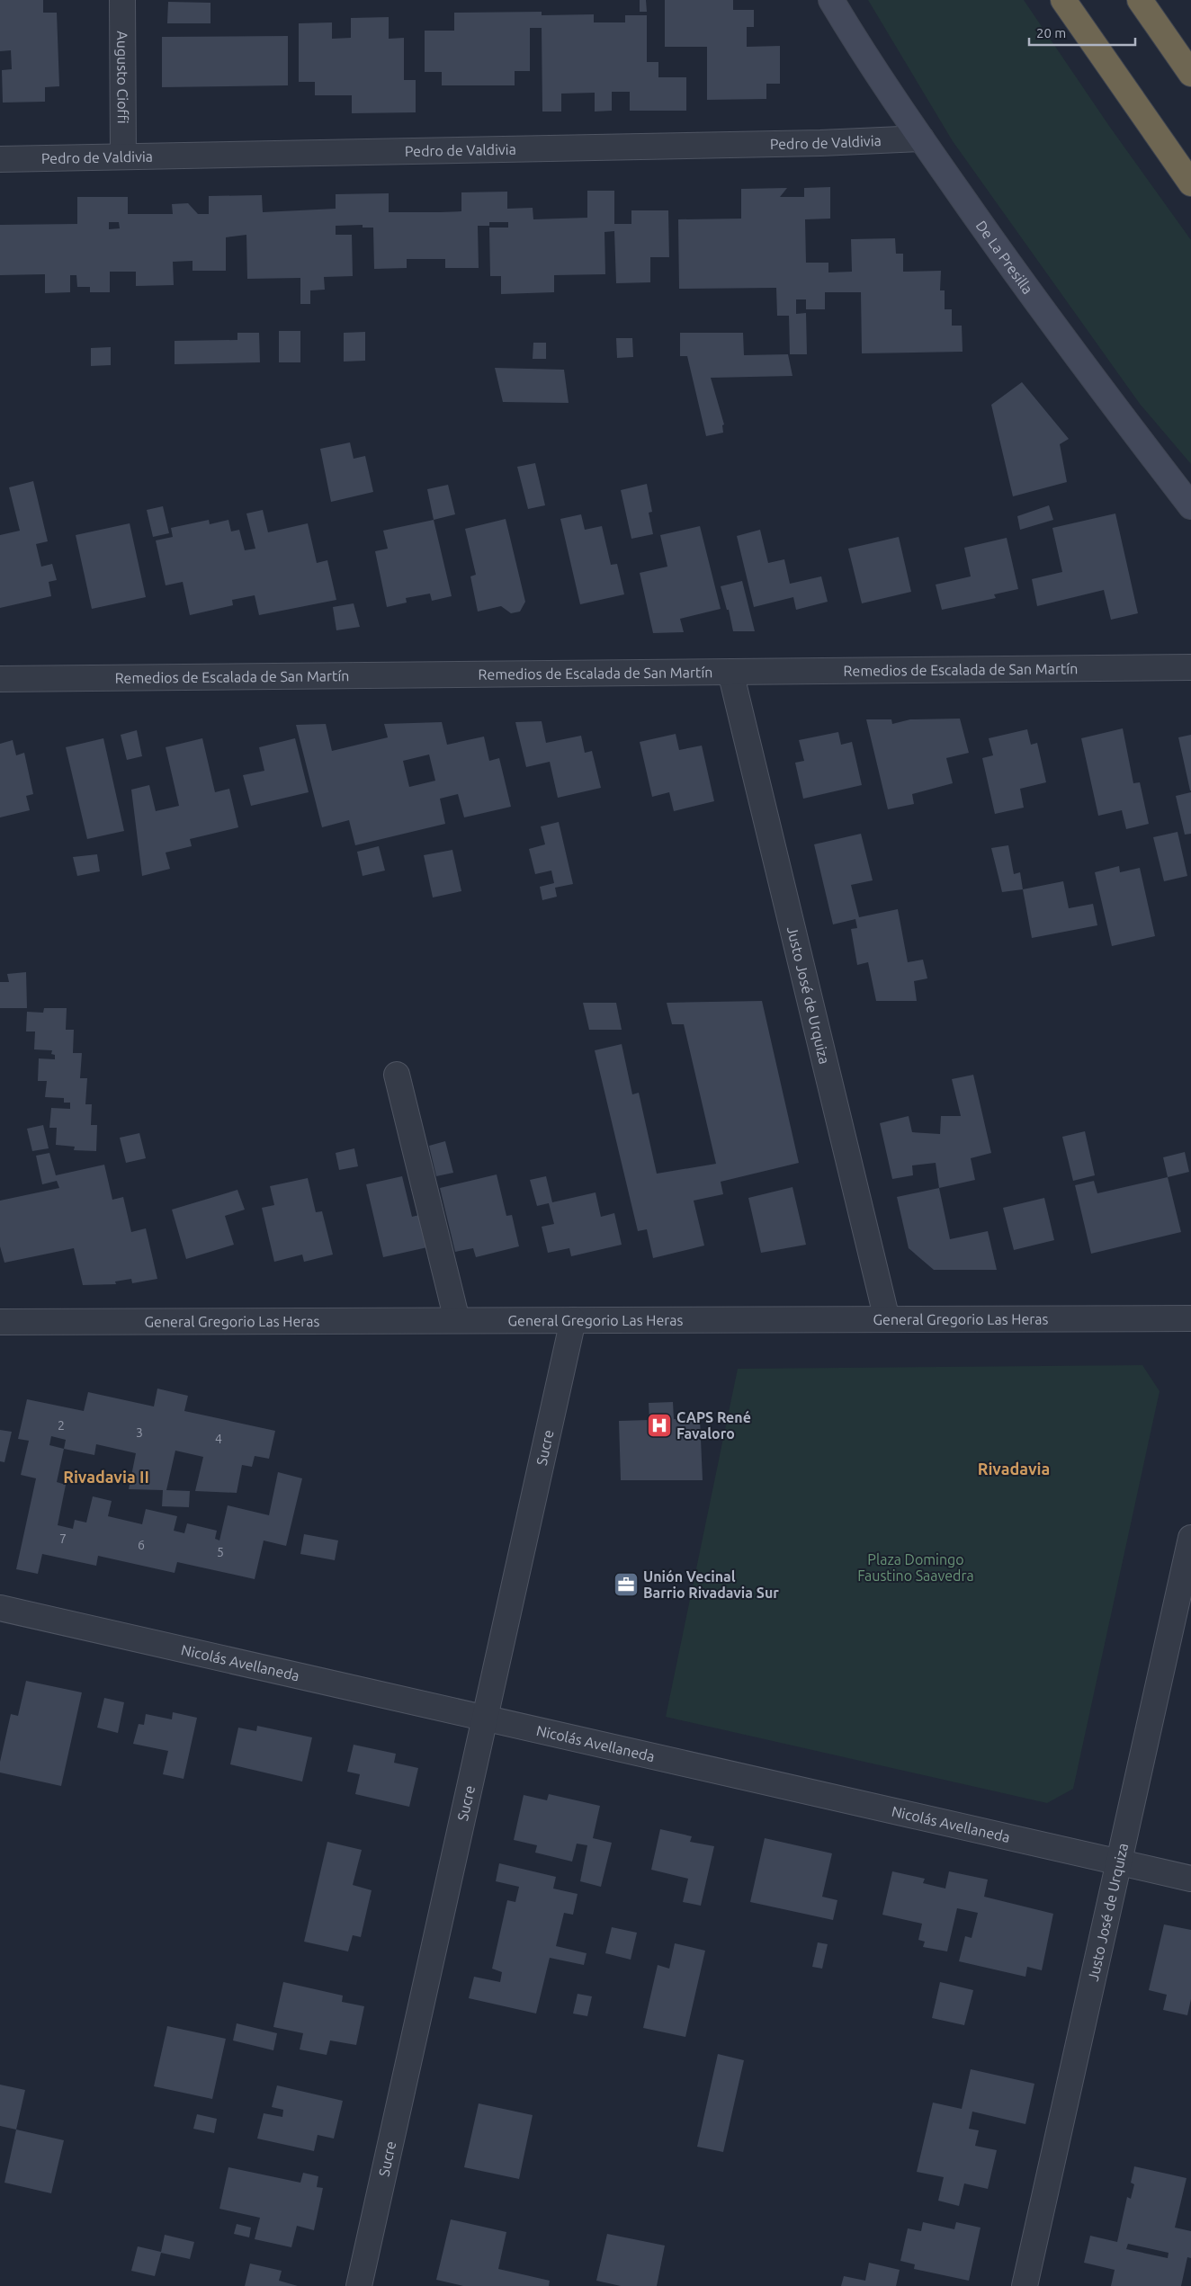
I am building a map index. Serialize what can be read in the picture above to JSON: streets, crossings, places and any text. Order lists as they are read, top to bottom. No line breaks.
{"streets":{"street":["Augusto Cioffi","Pedro de Valdivia","De La Presilla","Remedios de Escalada de San Martín","Justo José de Urquiza","General Gregorio Las Heras","Sucre","Nicolás Avellaneda"]},"crossings":[["Augusto Cioffi","Pedro de Valdivia"],["Pedro de Valdivia","De La Presilla"],["Remedios de Escalada de San Martín","Justo José de Urquiza"],["Justo José de Urquiza","General Gregorio Las Heras"],["Justo José de Urquiza","Nicolás Avellaneda"],["General Gregorio Las Heras","Sucre"],["Sucre","Nicolás Avellaneda"]],"districts":["Rivadavia","Rivadavia II"],"parks":["Plaza Domingo Faustino Saavedra"],"places":{"hospital":["CAPS René Favaloro"],"office":["Unión Vecinal Barrio Rivadavia Sur"]},"house_numbers":["2","3","4","7","6","5"],"scale_bar":"20 m"}
